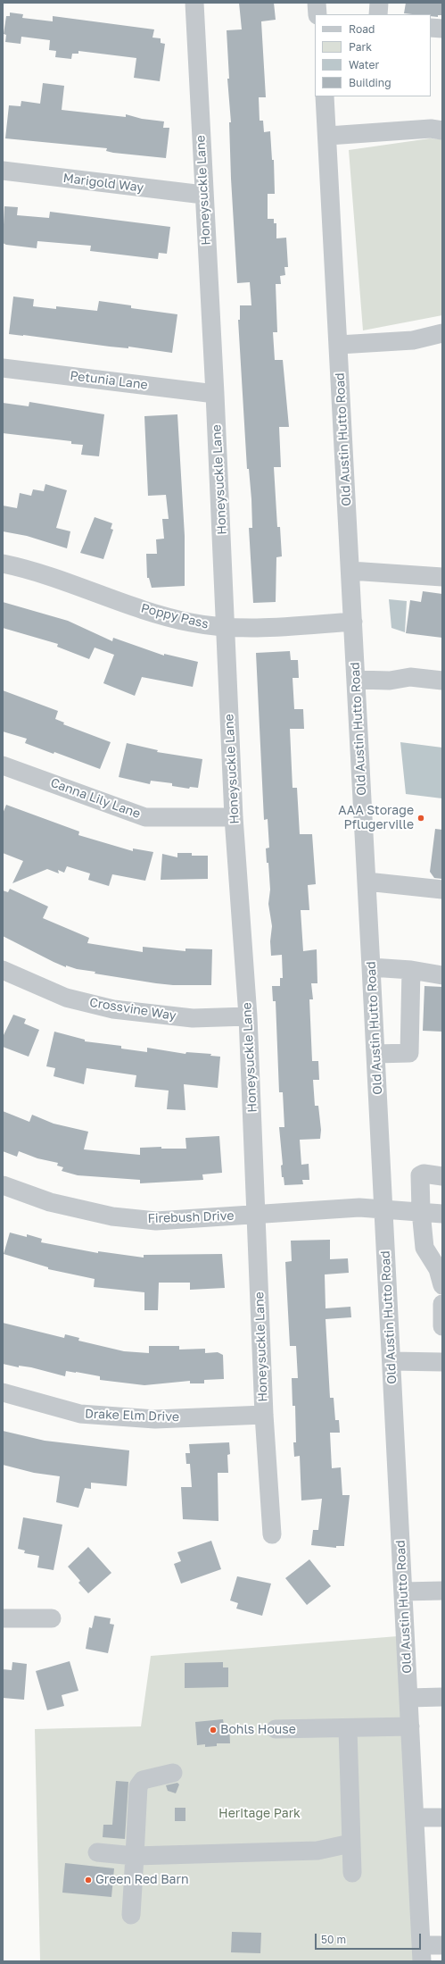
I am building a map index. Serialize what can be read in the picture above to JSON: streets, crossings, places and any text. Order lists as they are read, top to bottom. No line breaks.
{"streets":{"street":["Marigold Way","Honeysuckle Lane","Petunia Lane","Old Austin Hutto Road","Poppy Pass","Canna Lily Lane","Crossvine Way","Firebush Drive","Drake Elm Drive"]},"crossings":[["Marigold Way","Honeysuckle Lane"],["Honeysuckle Lane","Petunia Lane"],["Honeysuckle Lane","Poppy Pass"],["Honeysuckle Lane","Canna Lily Lane"],["Honeysuckle Lane","Crossvine Way"],["Honeysuckle Lane","Firebush Drive"],["Honeysuckle Lane","Drake Elm Drive"],["Old Austin Hutto Road","Poppy Pass"],["Old Austin Hutto Road","Firebush Drive"]],"parks":["Heritage Park"],"places":["AAA Storage Pflugerville","Bohls House","Green Red Barn"],"legend":["Road","Park","Water","Building"],"scale_bar":"50 m"}
